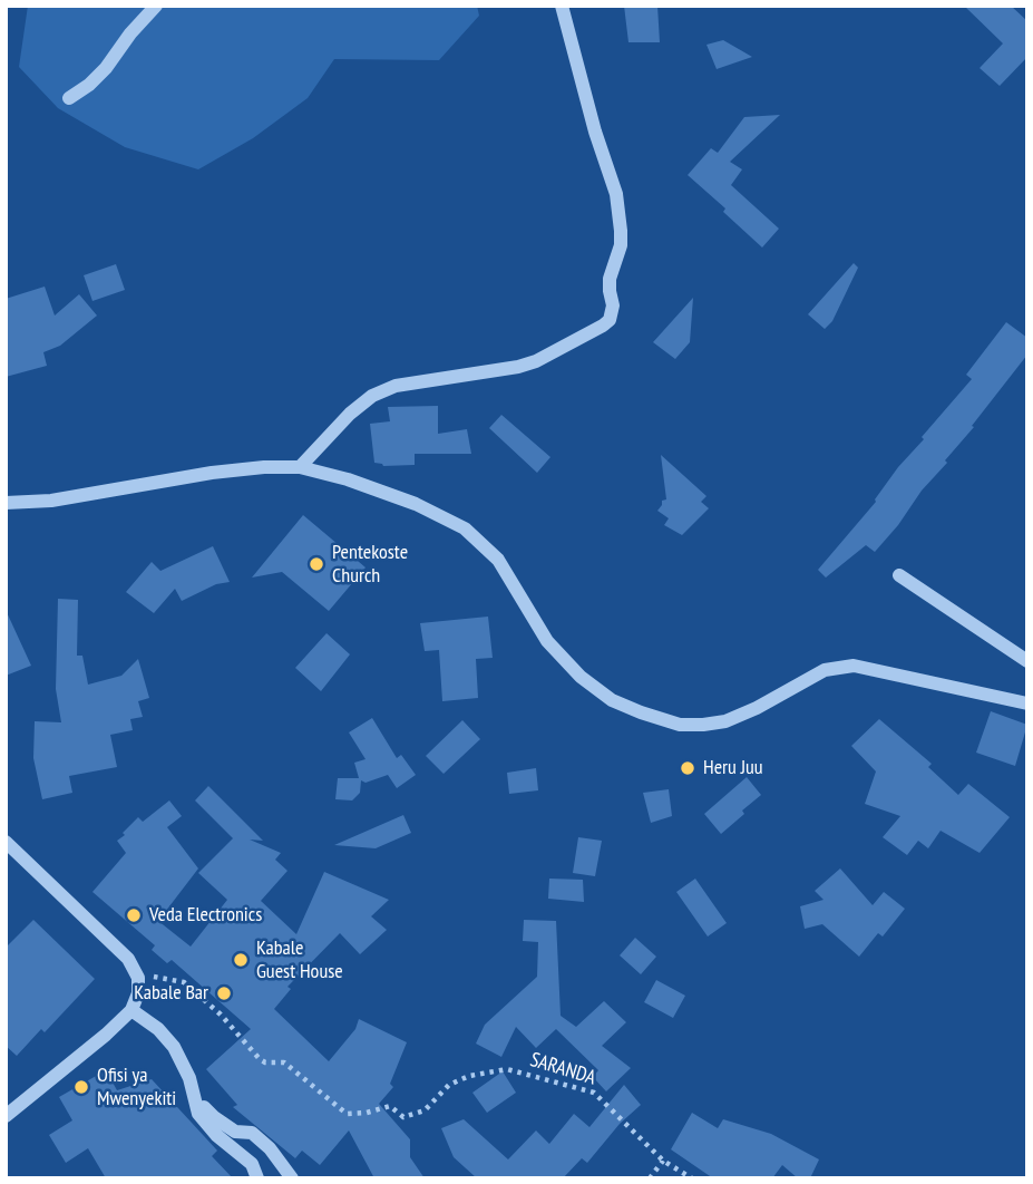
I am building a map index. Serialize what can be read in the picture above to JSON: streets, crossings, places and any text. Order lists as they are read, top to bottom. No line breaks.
{"streets":{"path":["SARANDA"]},"places":["Pentekoste Church","Heru Juu","Veda Electronics","Kabale Guest House","Kabale Bar","Ofisi ya Mwenyekiti"]}
